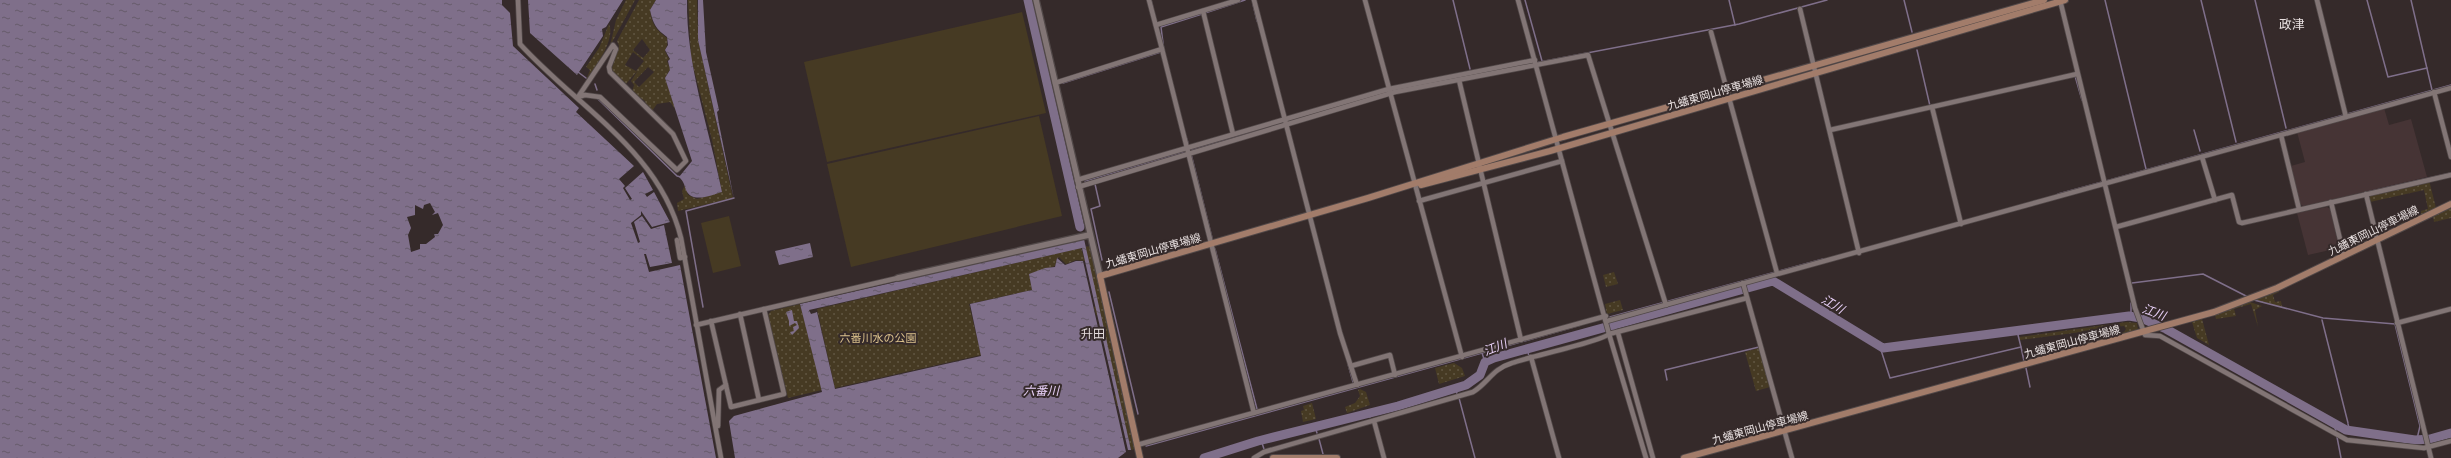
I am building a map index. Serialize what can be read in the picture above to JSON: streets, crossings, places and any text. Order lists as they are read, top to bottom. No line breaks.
{"streets":{"main road":["九蟠東岡山停車場線"]},"districts":["政津","升田"],"water":["江川","六番川"],"parks":["六番川水の公園"]}
